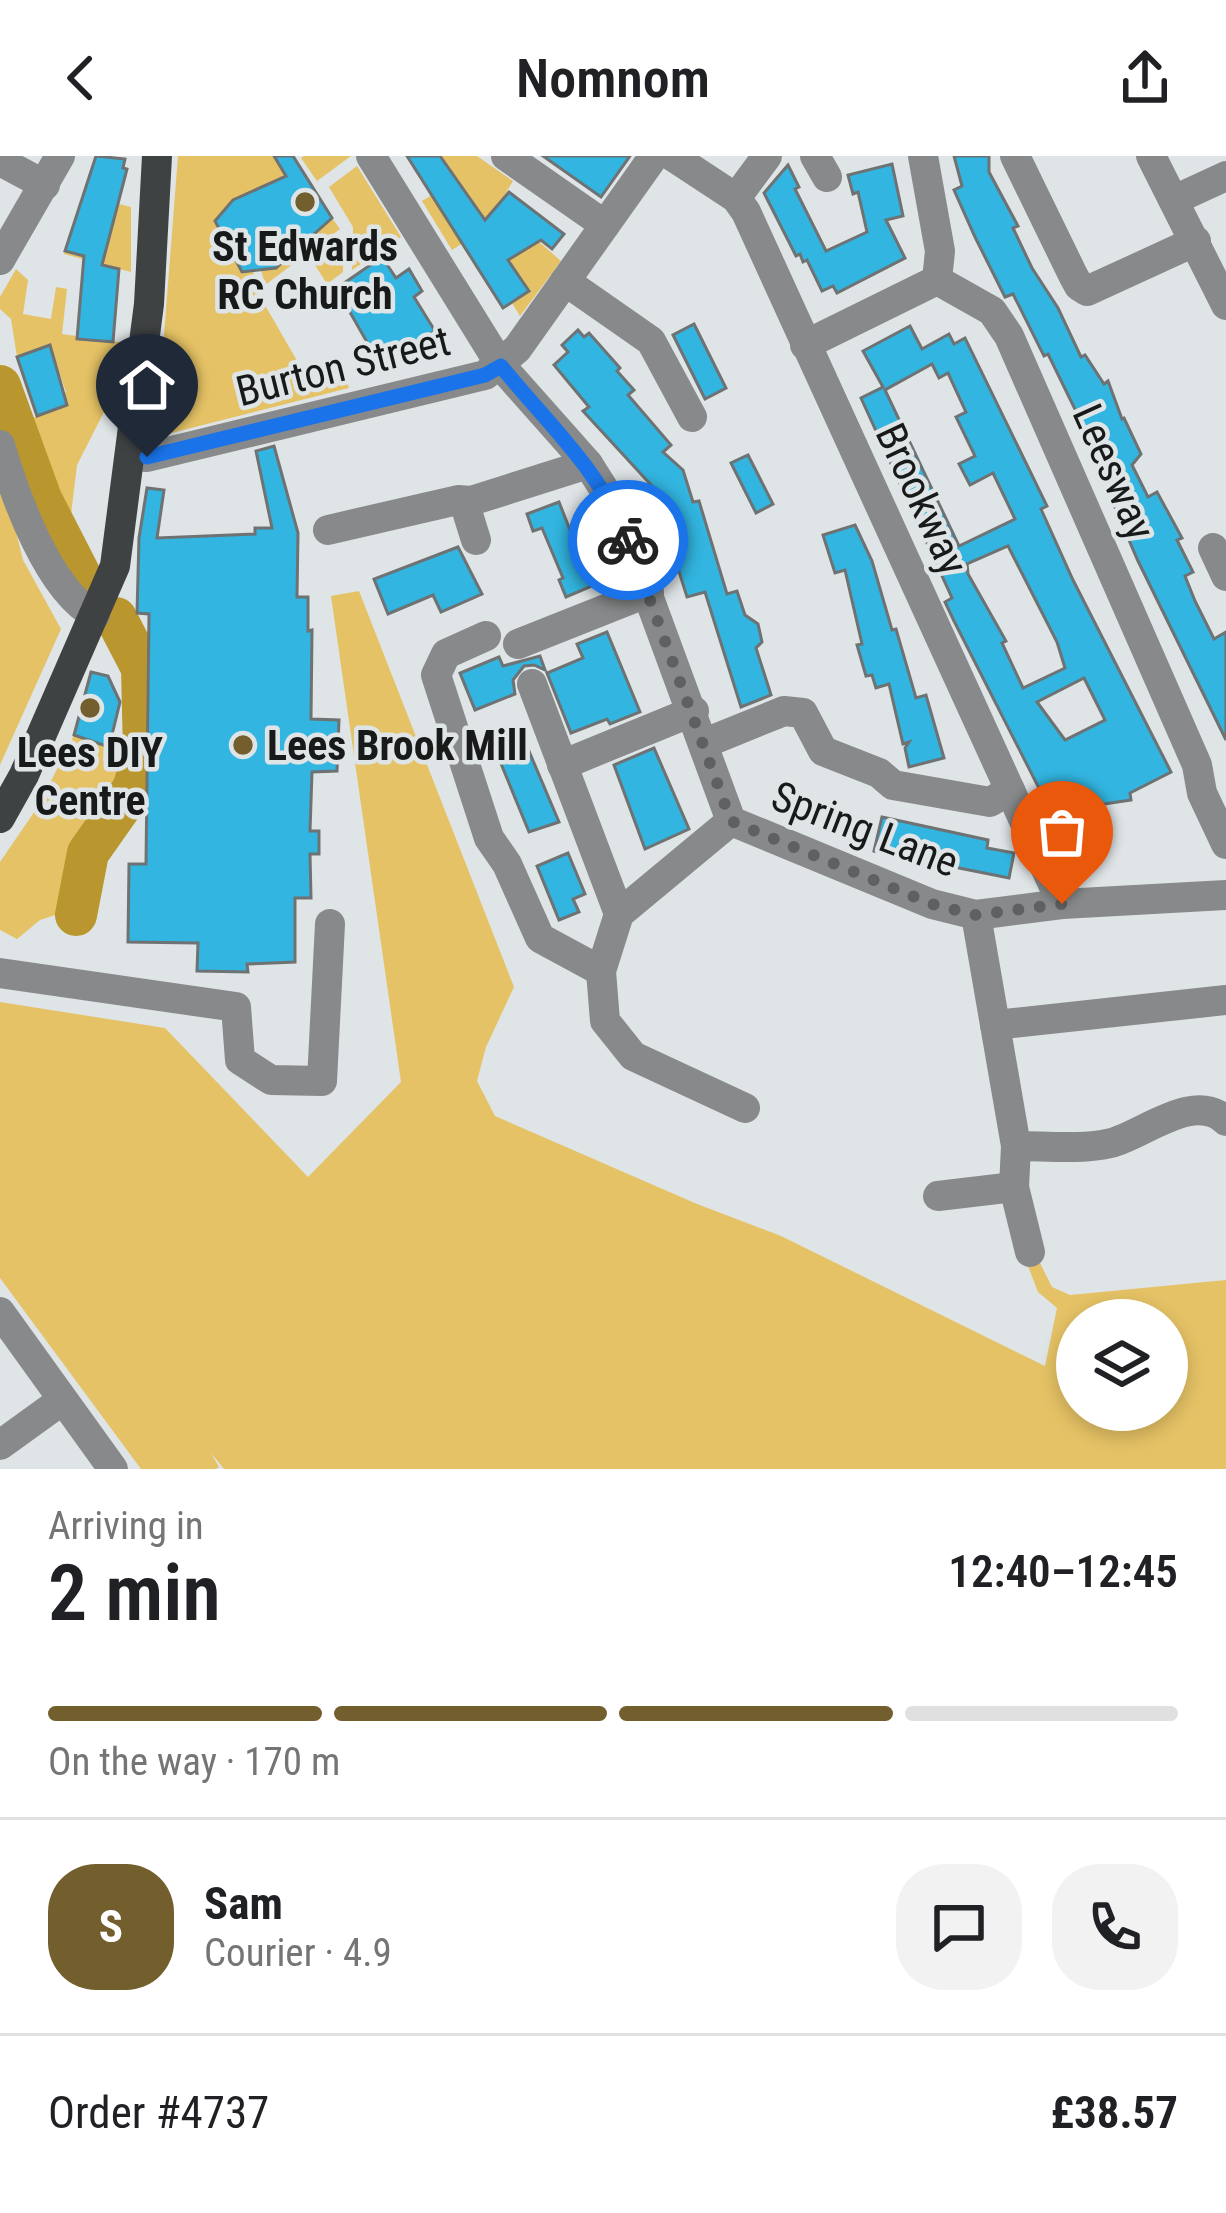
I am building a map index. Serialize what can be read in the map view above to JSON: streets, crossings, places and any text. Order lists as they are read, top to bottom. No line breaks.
{"streets":{"street":["Burton Street","Leesway","Brookway","Spring Lane"]},"crossings":[["Burton Street","Spring Lane"],["Brookway","Spring Lane"]],"places":["St Edwards RC Church","Lees DIY Centre","Lees Brook Mill"],"page":{"header":"Nomnom","heading":["2 min","Arriving in","12:40–12:45"],"panel":["Sam","Courier · 4.9","Order #4737","£38.57"],"bar":"On the way · 170 m","round":"S"}}
